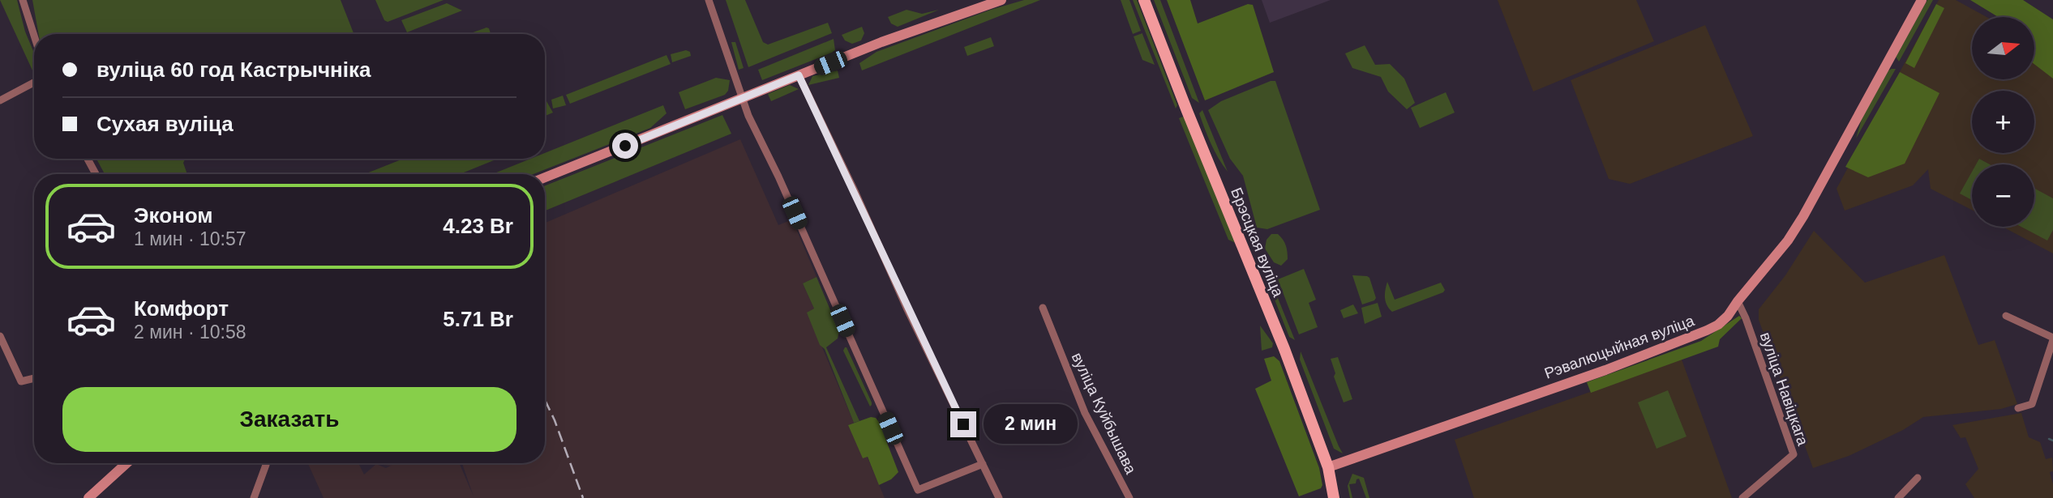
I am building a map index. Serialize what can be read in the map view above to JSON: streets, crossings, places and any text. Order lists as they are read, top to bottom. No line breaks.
{"streets":{"main road":["Брэсцкая вуліца"],"street":["Рэвалюцыйная вуліца","вуліца Навіцкага","вуліца Куйбышава"]},"crossings":[["Брэсцкая вуліца","Рэвалюцыйная вуліца"],["Рэвалюцыйная вуліца","вуліца Навіцкага"]],"north":"right","page":{"map_buttons":["+","−"],"banner":["вуліца 60 год Кастрычніка","Сухая вуліца"],"list":[{"name":"Эконом","note":"1 мин · 10:57","value":"4.23 Br"},{"name":"Комфорт","note":"2 мин · 10:58","value":"5.71 Br"}],"buttons":"Заказать","bubble":"2 мин"}}
